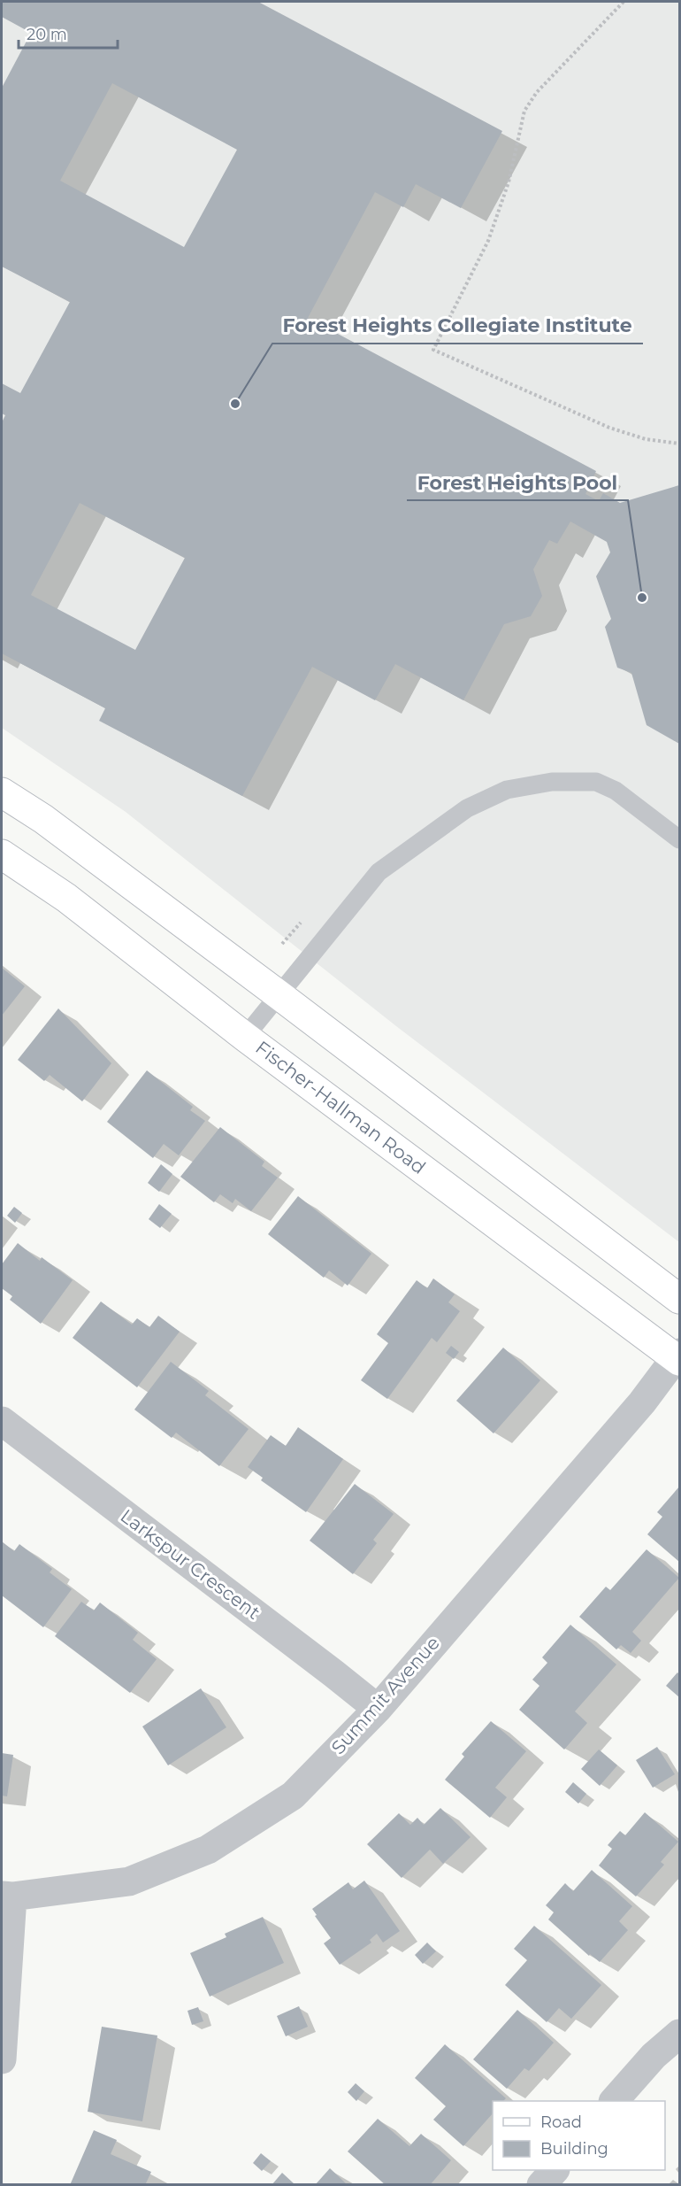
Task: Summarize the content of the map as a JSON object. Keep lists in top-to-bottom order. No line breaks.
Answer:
{"streets":{"main road":["Fischer-Hallman Road"],"street":["Larkspur Crescent","Summit Avenue"]},"crossings":[["Fischer-Hallman Road","Summit Avenue"],["Larkspur Crescent","Summit Avenue"]],"places":["Forest Heights Collegiate Institute","Forest Heights Pool"],"legend":["Road","Building"],"scale_bar":"20 m"}
